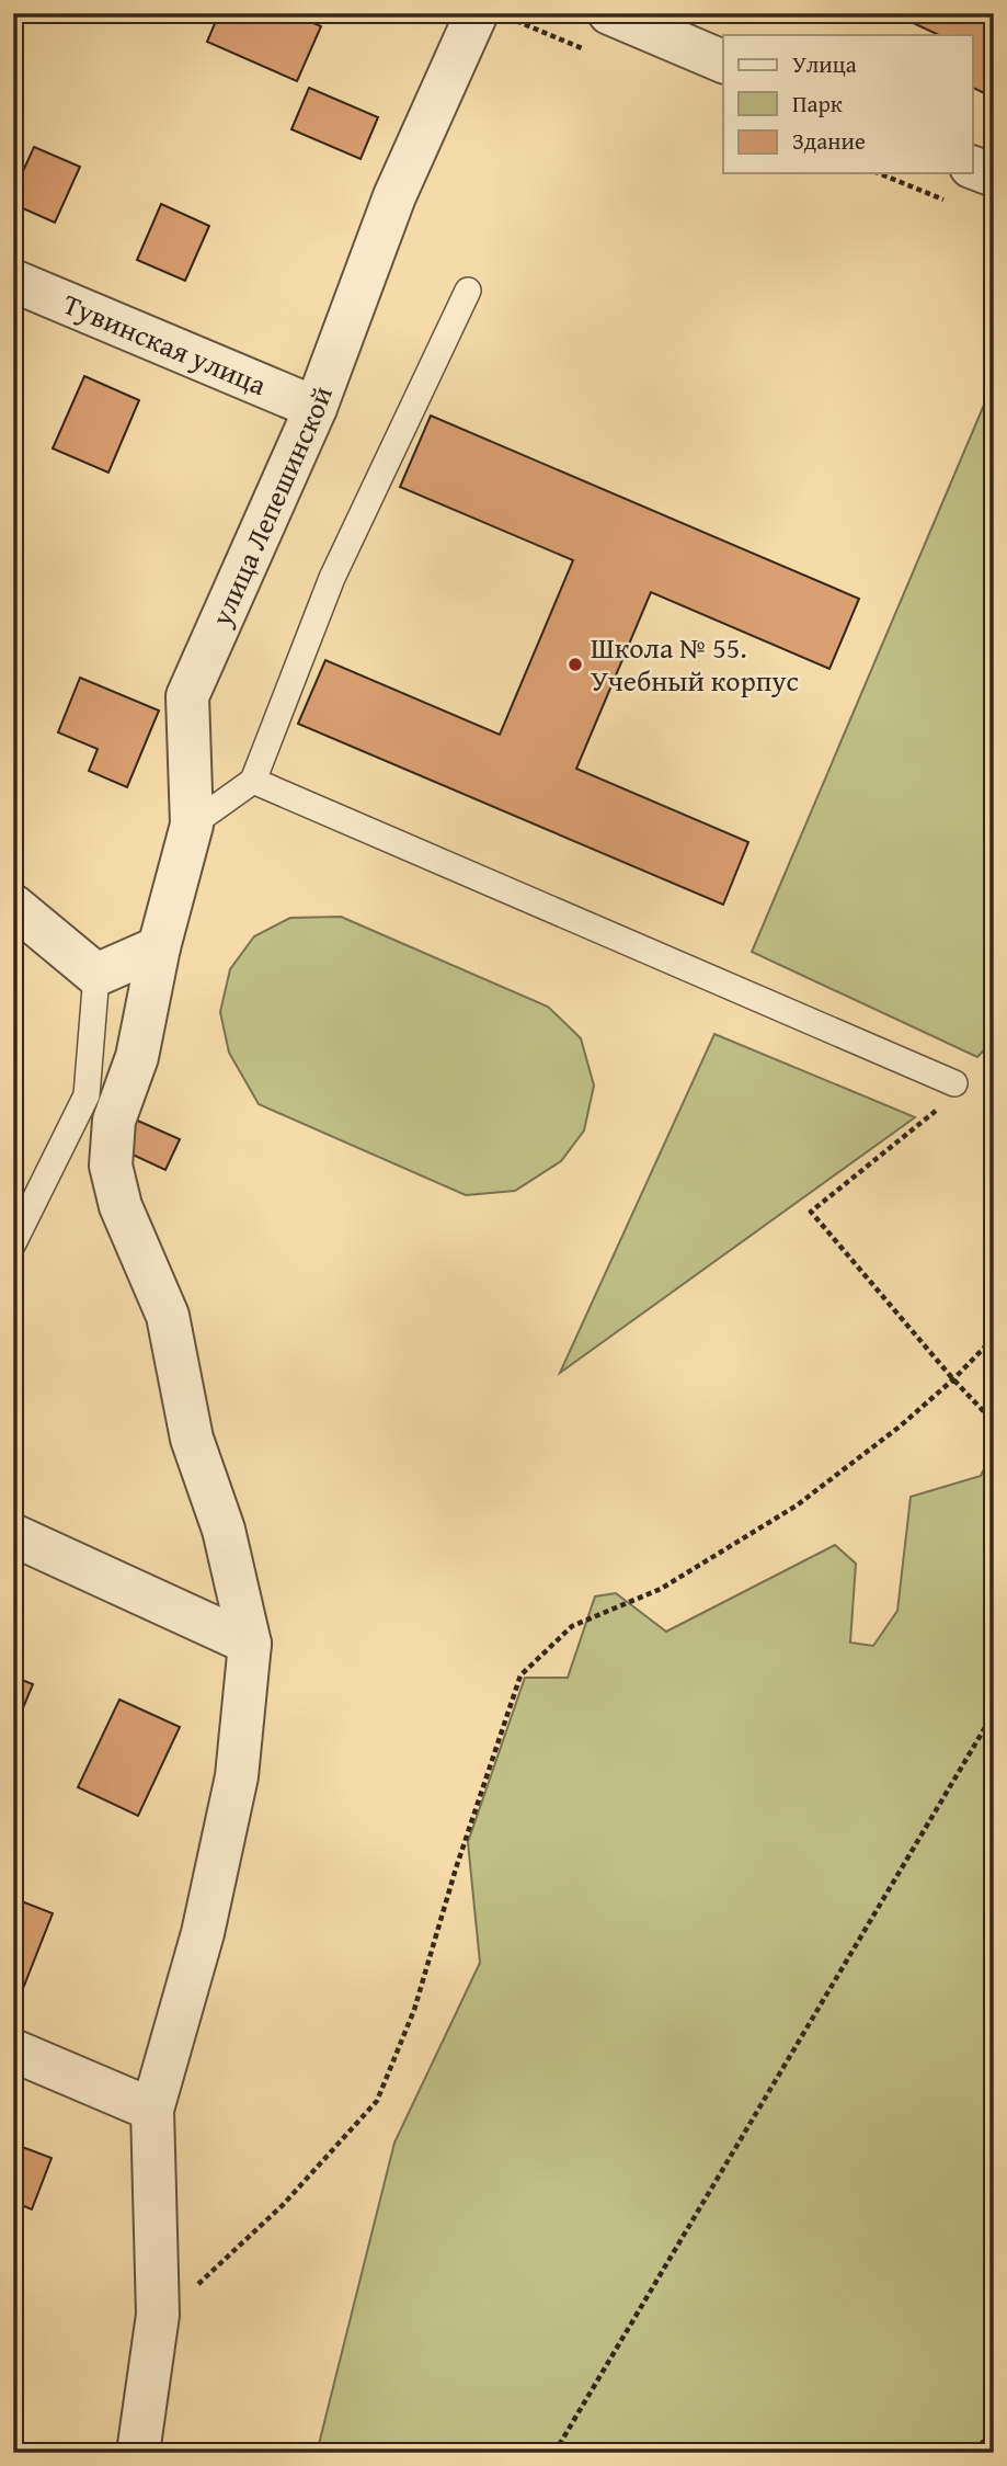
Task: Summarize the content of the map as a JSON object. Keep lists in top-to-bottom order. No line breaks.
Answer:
{"streets":{"street":["Тувинская улица","улица Лепешинской"]},"crossings":[["Тувинская улица","улица Лепешинской"]],"places":["Школа № 55. Учебный корпус"],"legend":["Улица","Парк","Здание"]}
